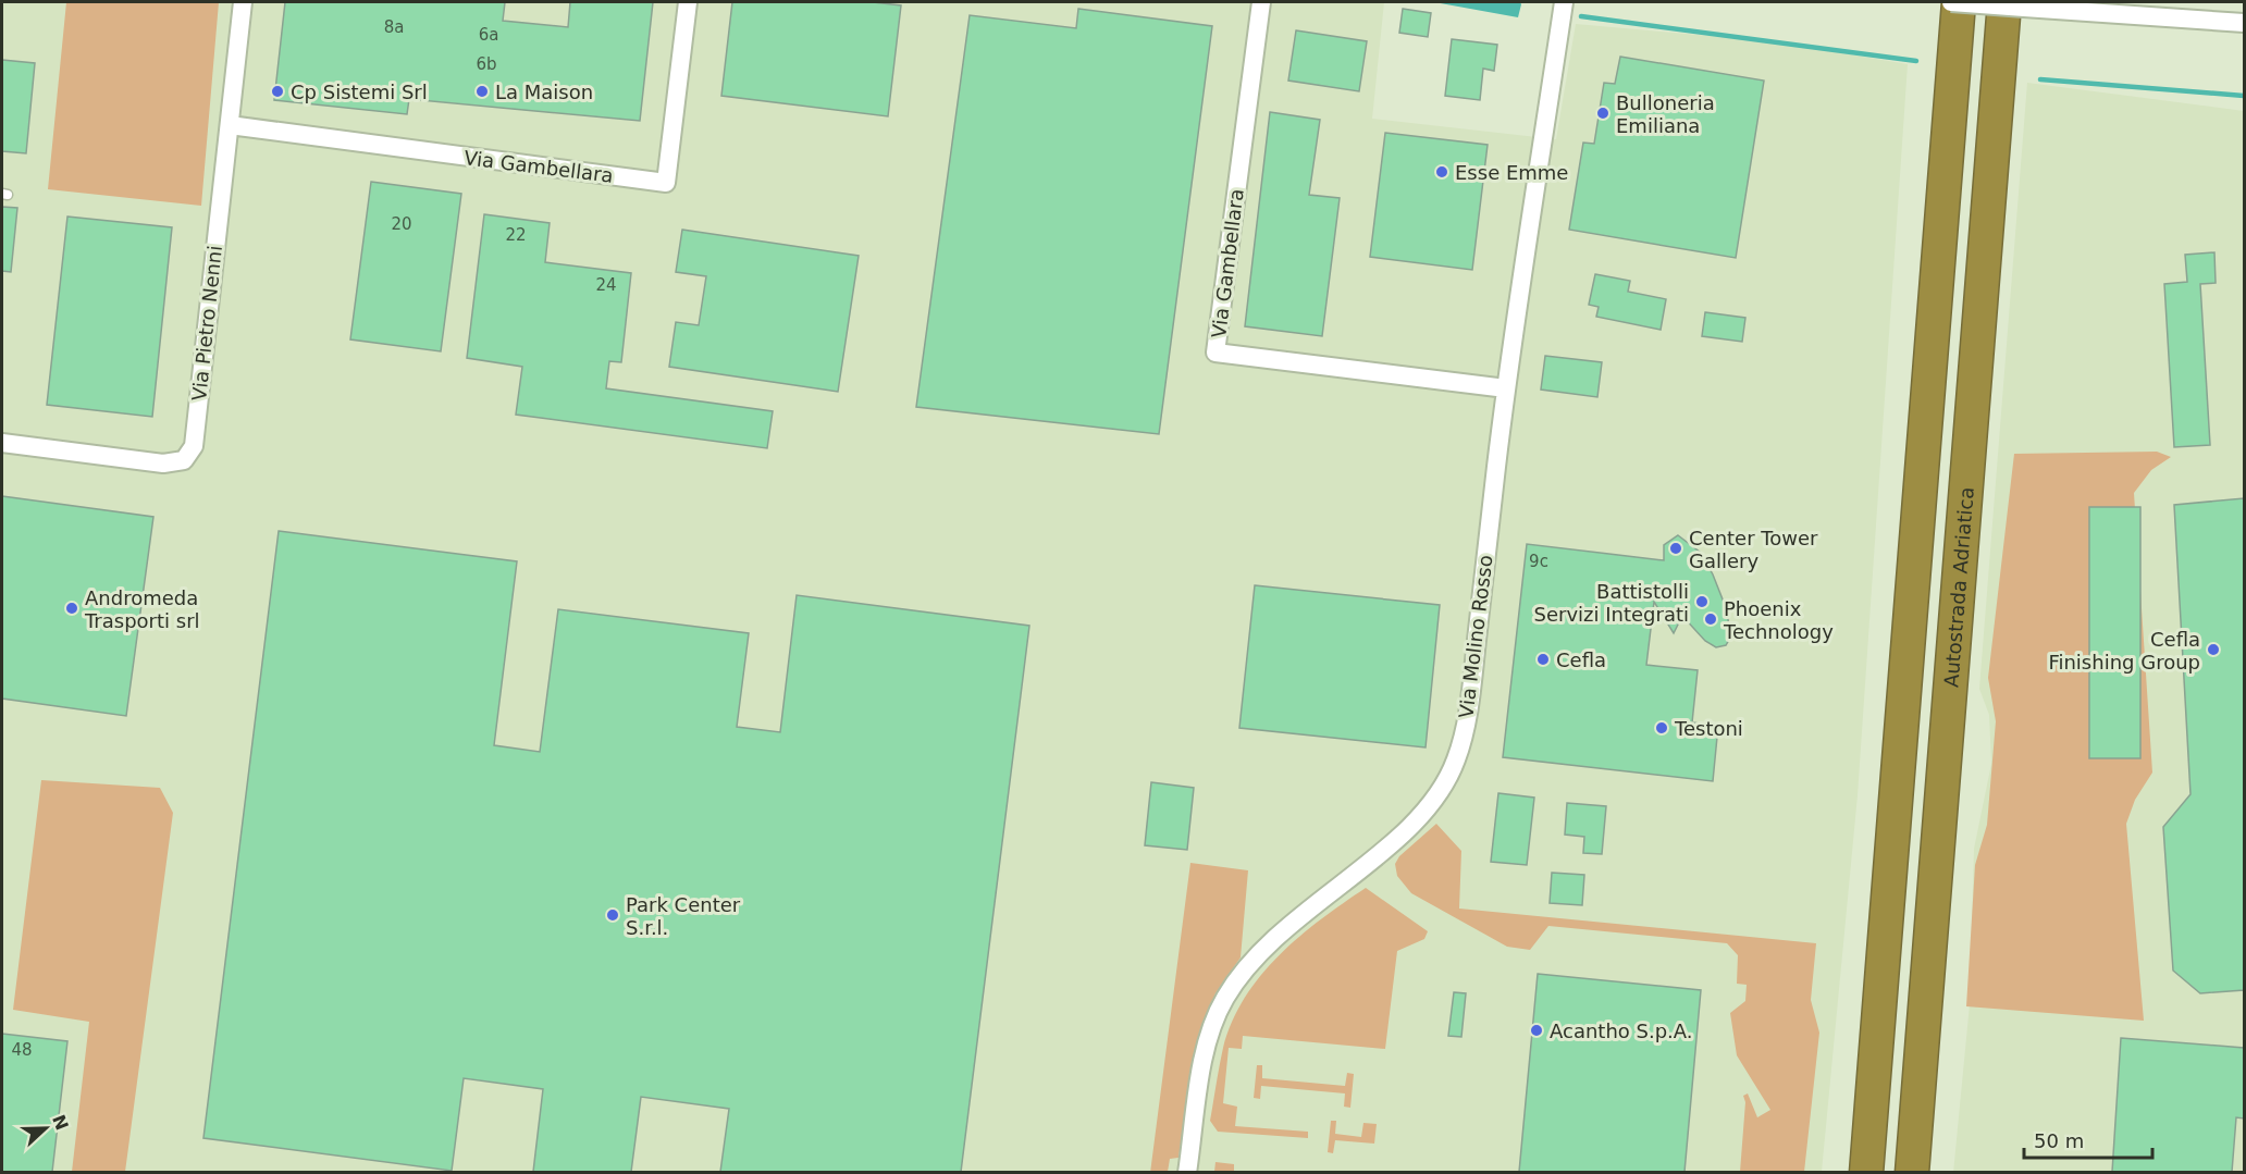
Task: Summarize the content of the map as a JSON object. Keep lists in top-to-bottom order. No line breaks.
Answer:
{"streets":{"highway":["Autostrada Adriatica"],"street":["Via Gambellara","Via Pietro Nenni","Via Molino Rosso"]},"crossings":[["Via Gambellara","Via Pietro Nenni"],["Via Gambellara","Via Molino Rosso"]],"places":["Cp Sistemi Srl","La Maison","Bulloneria Emiliana","Esse Emme","Center Tower Gallery","Battistolli Servizi Integrati","Andromeda Trasporti srl","Phoenix Technology","Cefla Finishing Group","Cefla","Testoni","Park Center S.r.l.","Acantho S.p.A."],"house_numbers":["8a","6a","6b","20","22","24","9c","48"],"scale_bar":"50 m","north":"right"}
